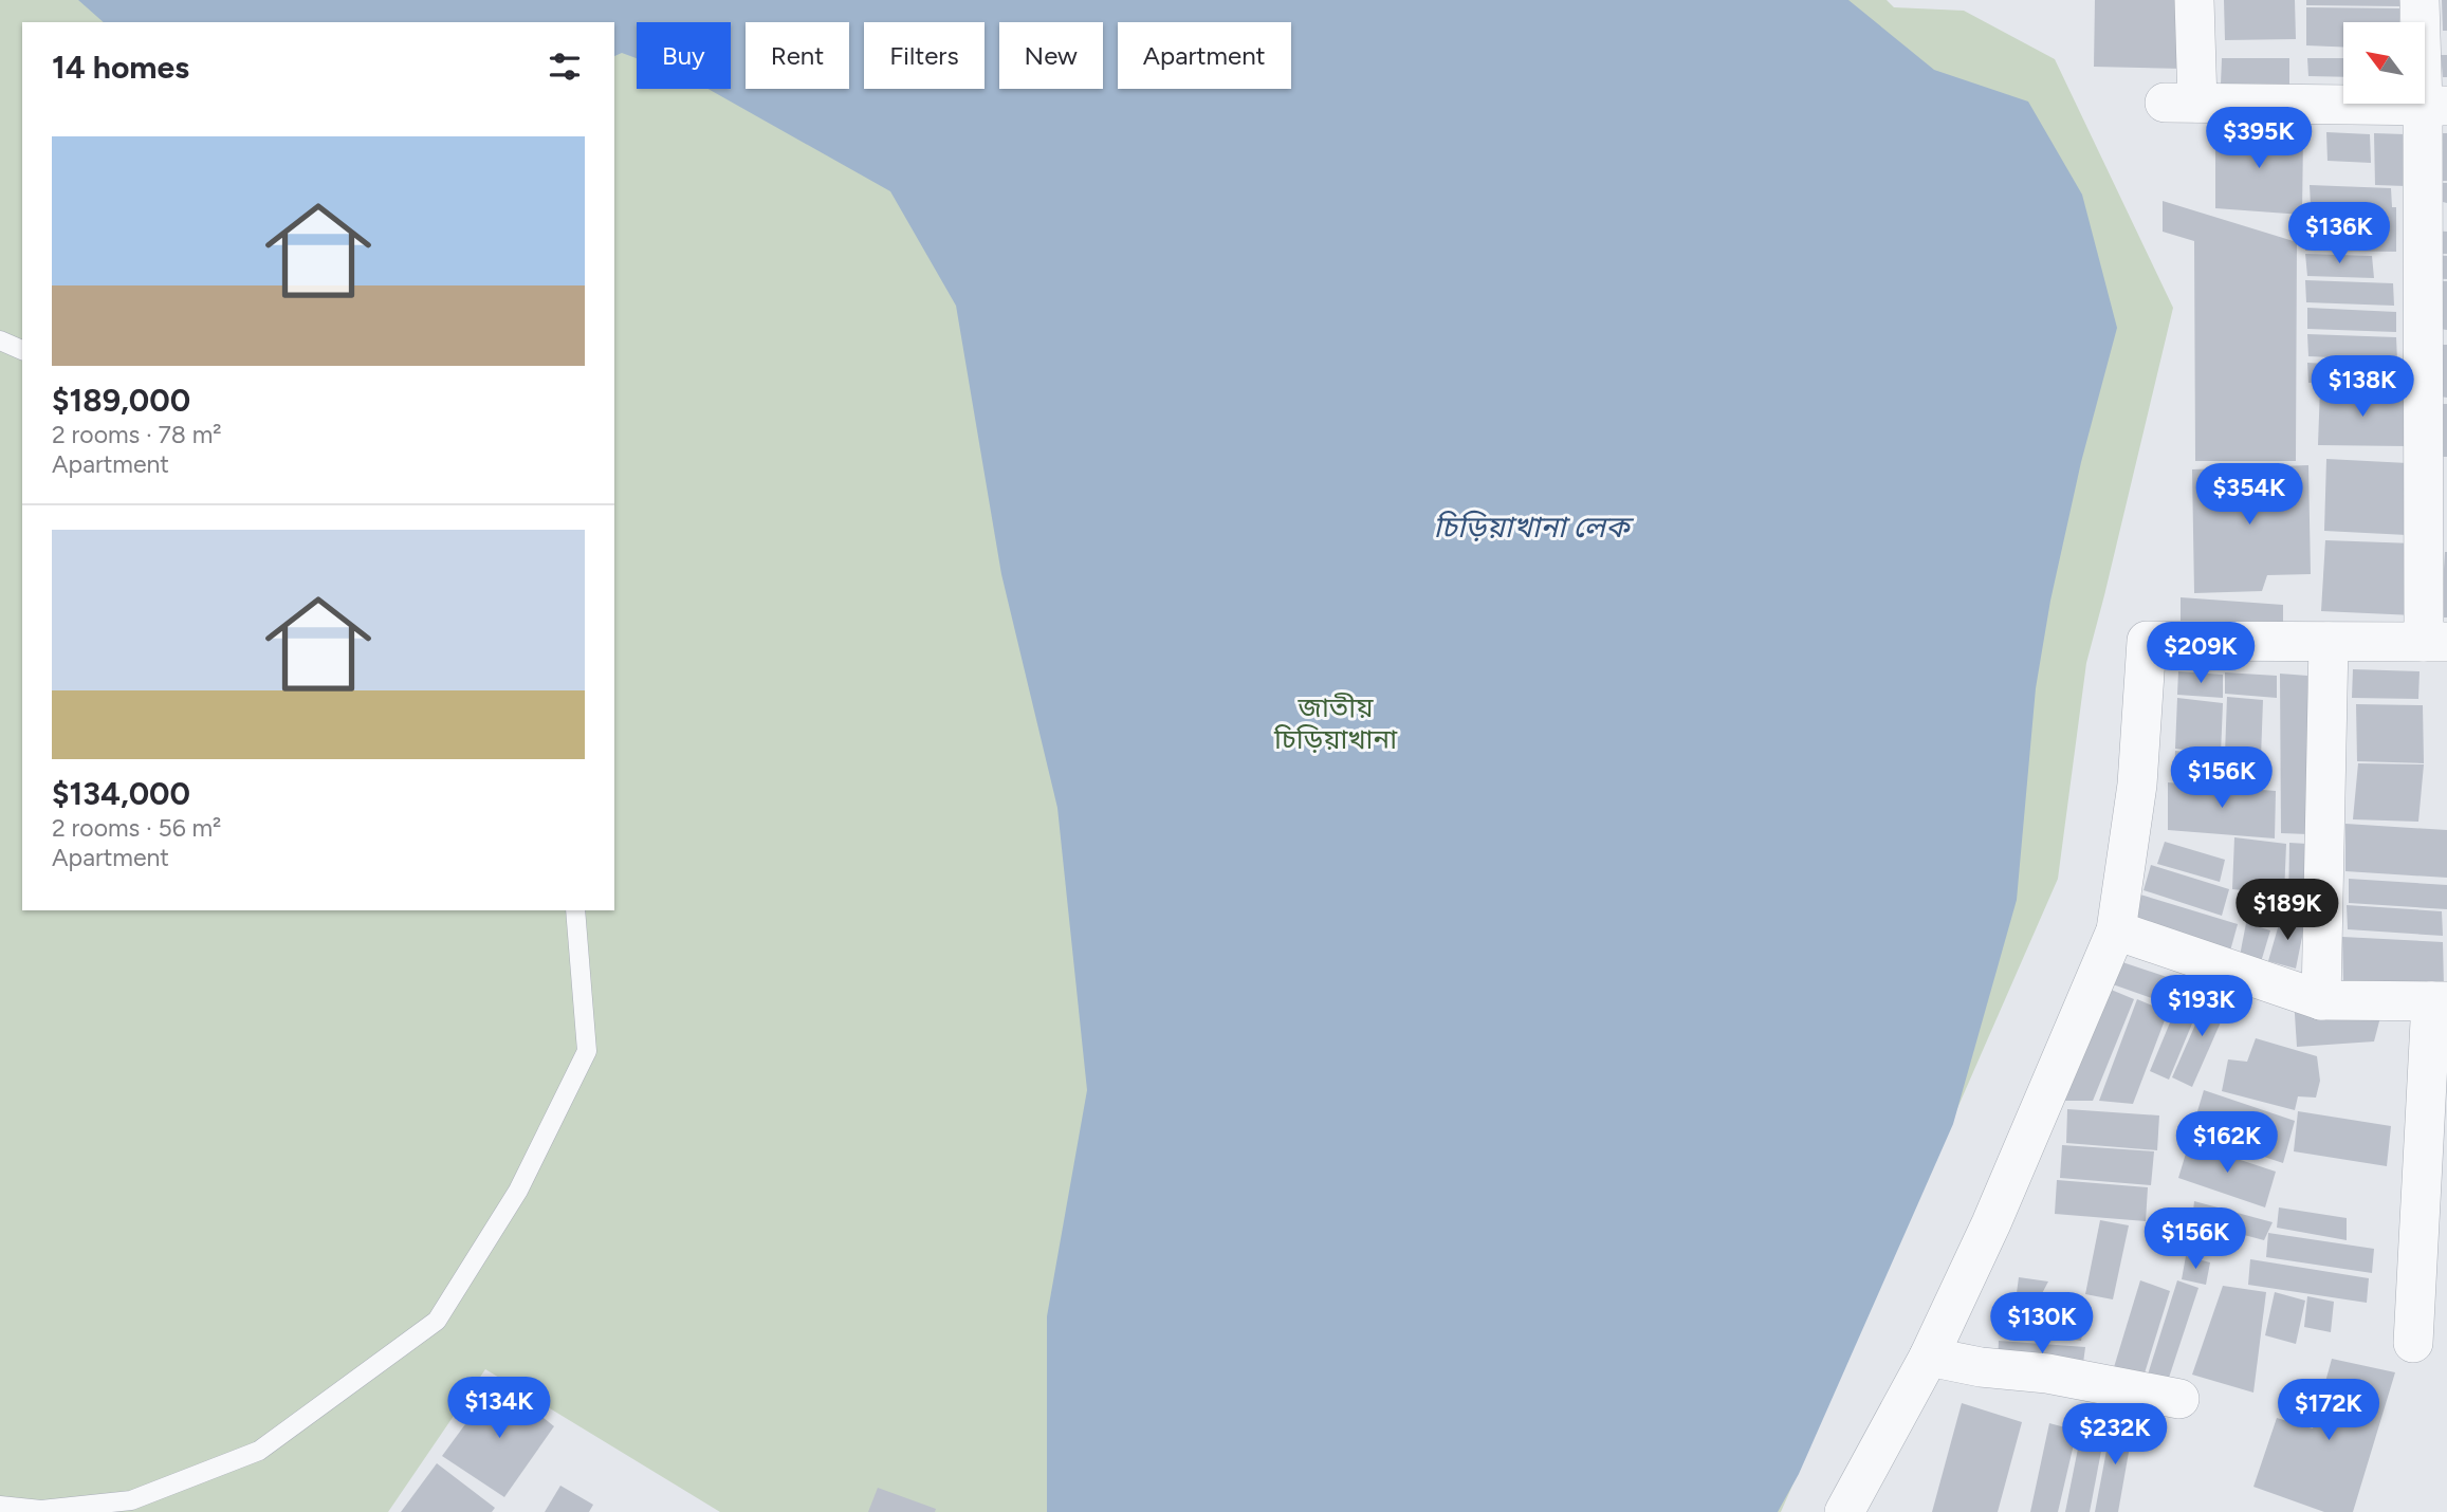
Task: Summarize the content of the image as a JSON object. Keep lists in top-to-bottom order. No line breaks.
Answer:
{"water":["চিড়িয়াখানা লেক"],"parks":["জাতীয় চিড়িয়াখানা"],"north":"top left","page":{"chip":["Buy","Rent","Filters","New","Apartment"],"heading":"14 homes","price":["$395K","$136K","$138K","$354K","$209K","$156K","$189K","$193K","$162K","$156K","$130K","$134K","$172K","$232K"],"list":[{"name":"$189,000","note":"2 rooms · 78 m² · Apartment"},{"name":"$134,000","note":"2 rooms · 56 m² · Apartment"}]}}
